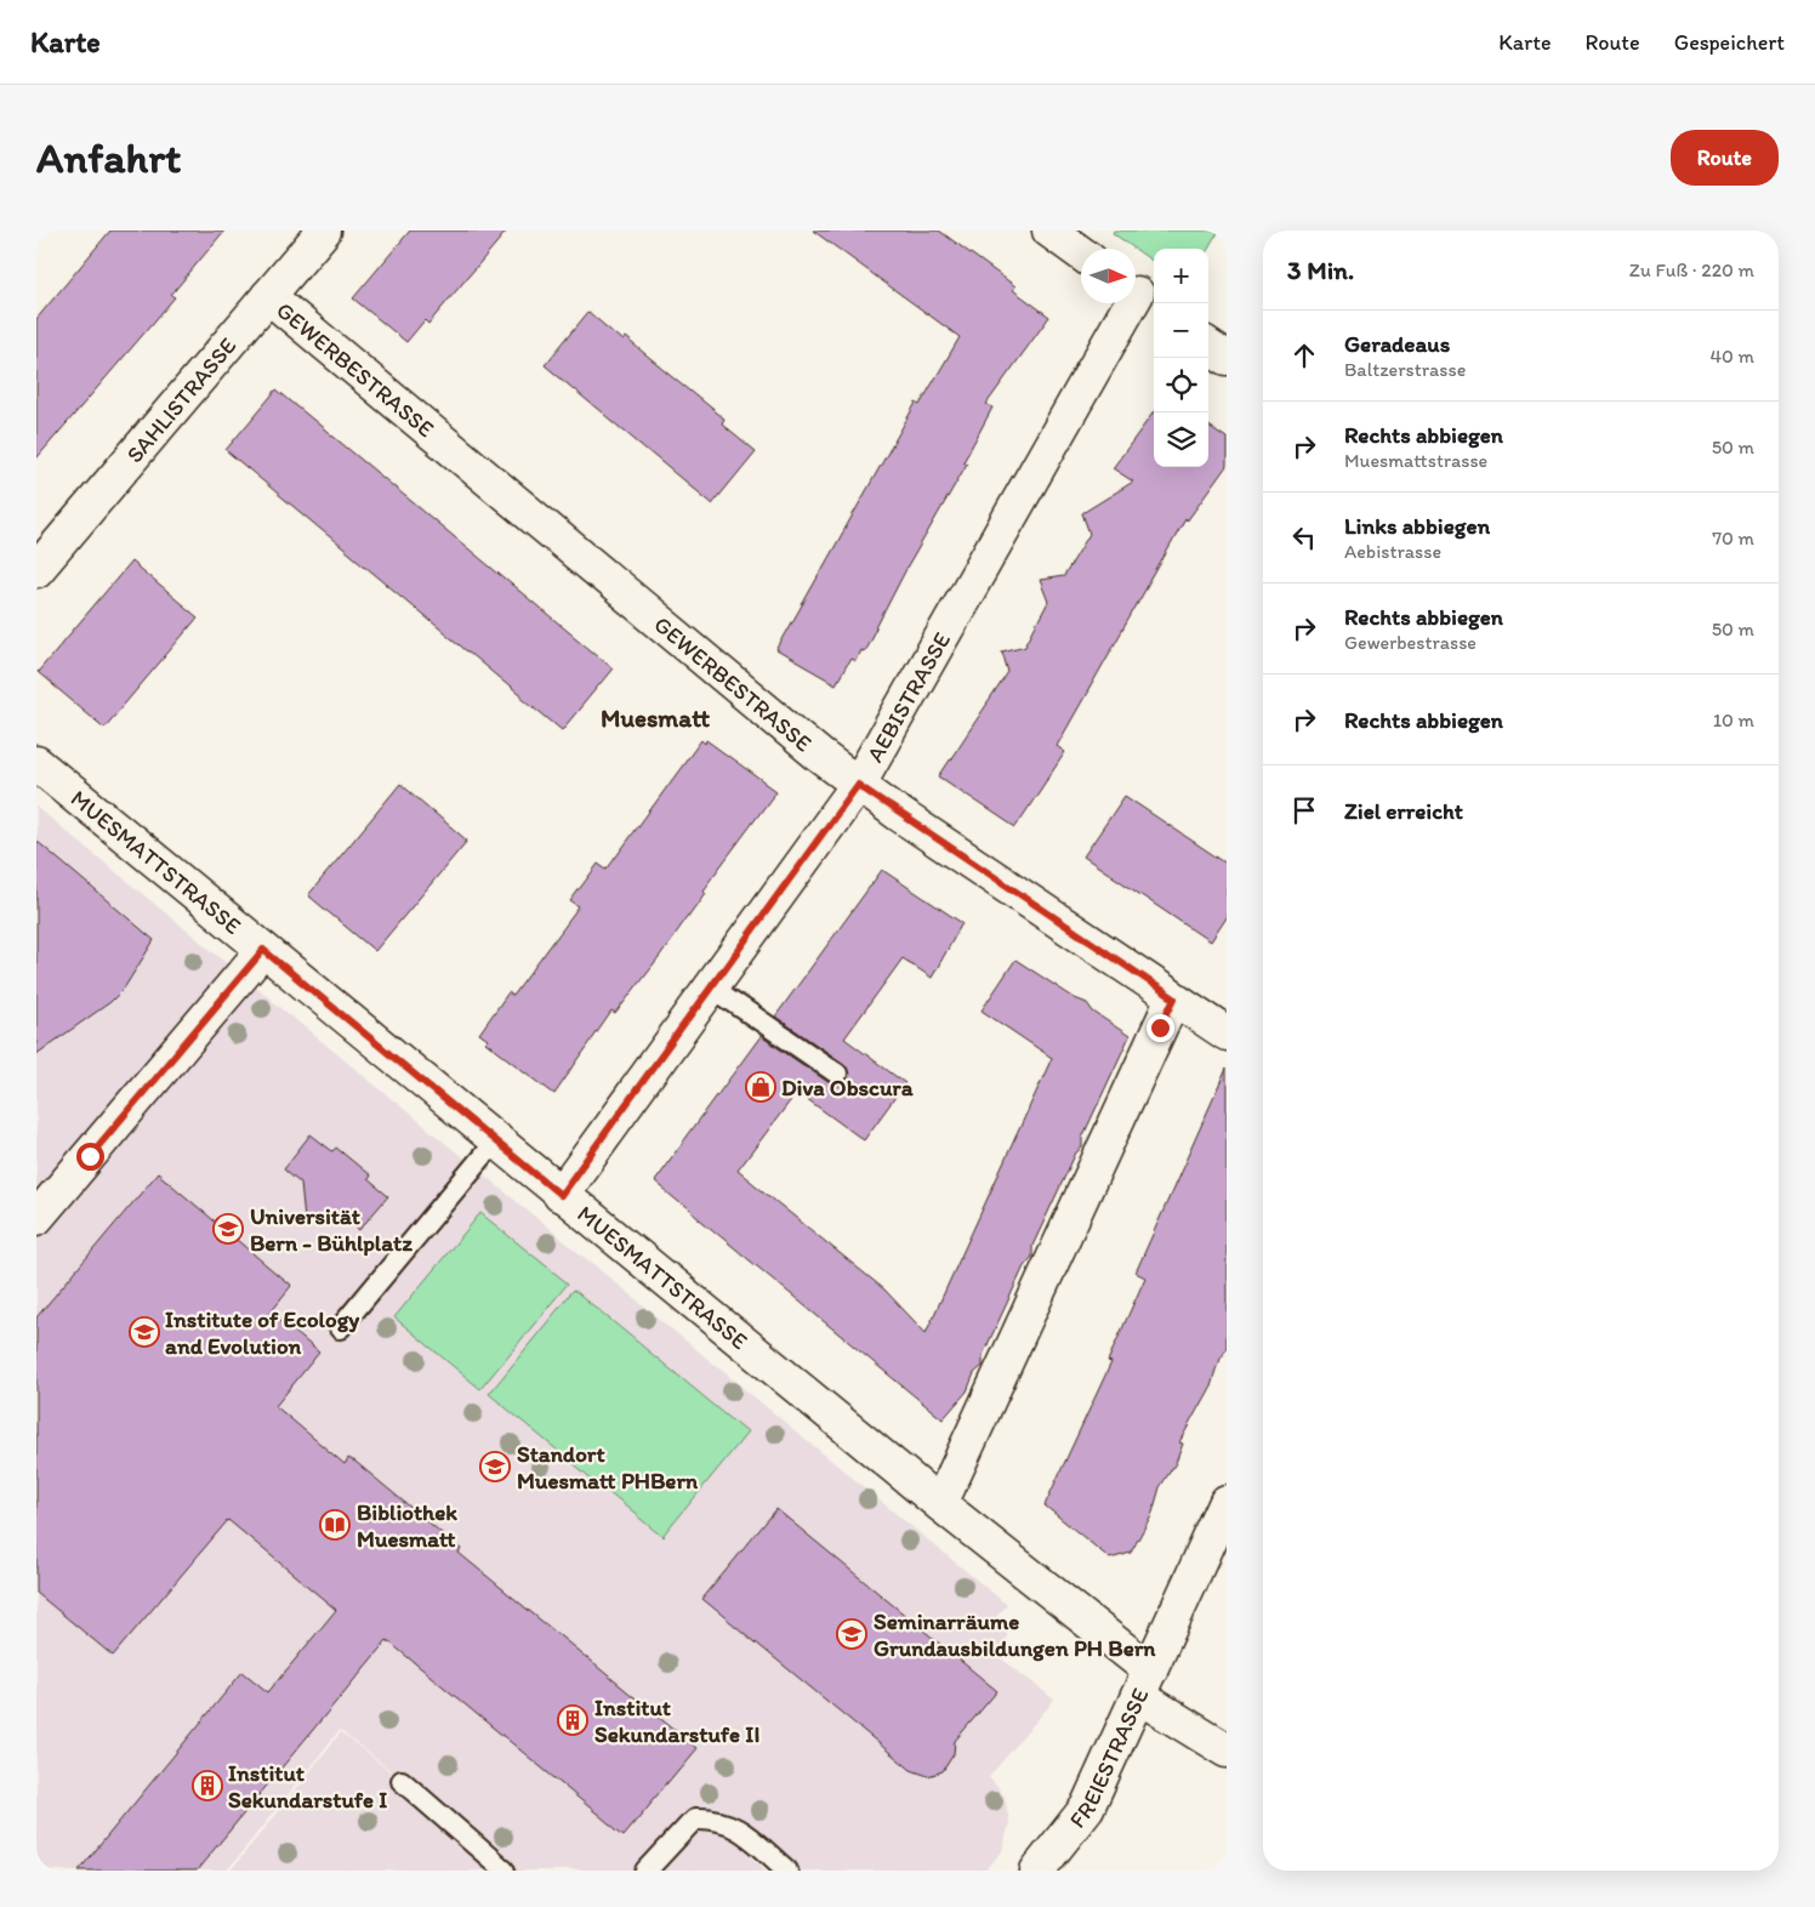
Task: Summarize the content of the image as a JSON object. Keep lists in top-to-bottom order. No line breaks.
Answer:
{"streets":{"street":["GEWERBESTRASSE","SAHLISTRASSE","AEBISTRASSE","MUESMATTSTRASSE","FREIESTRASSE"]},"crossings":[["GEWERBESTRASSE","SAHLISTRASSE"],["GEWERBESTRASSE","AEBISTRASSE"],["AEBISTRASSE","MUESMATTSTRASSE"],["MUESMATTSTRASSE","FREIESTRASSE"]],"districts":["Muesmatt"],"places":{"shop":["Diva Obscura"],"school or university":["Universität Bern - Bühlplatz","Institute of Ecology and Evolution","Standort Muesmatt PHBern","Seminarräume Grundausbildungen PH Bern"],"library":["Bibliothek Muesmatt"],"building":["Institut Sekundarstufe II","Institut Sekundarstufe I"]},"north":"right","page":{"header":"Karte","nav":["Karte","Route","Gespeichert"],"buttons":"Route","title":"Anfahrt","heading":["3 Min.","Zu Fuß · 220 m"],"map_buttons":["+","−"],"list":[["Geradeaus","Baltzerstrasse","40 m"],["Rechts abbiegen","Muesmattstrasse","50 m"],["Links abbiegen","Aebistrasse","70 m"],["Rechts abbiegen","Gewerbestrasse","50 m"],["Rechts abbiegen","10 m"],"Ziel erreicht"]}}
